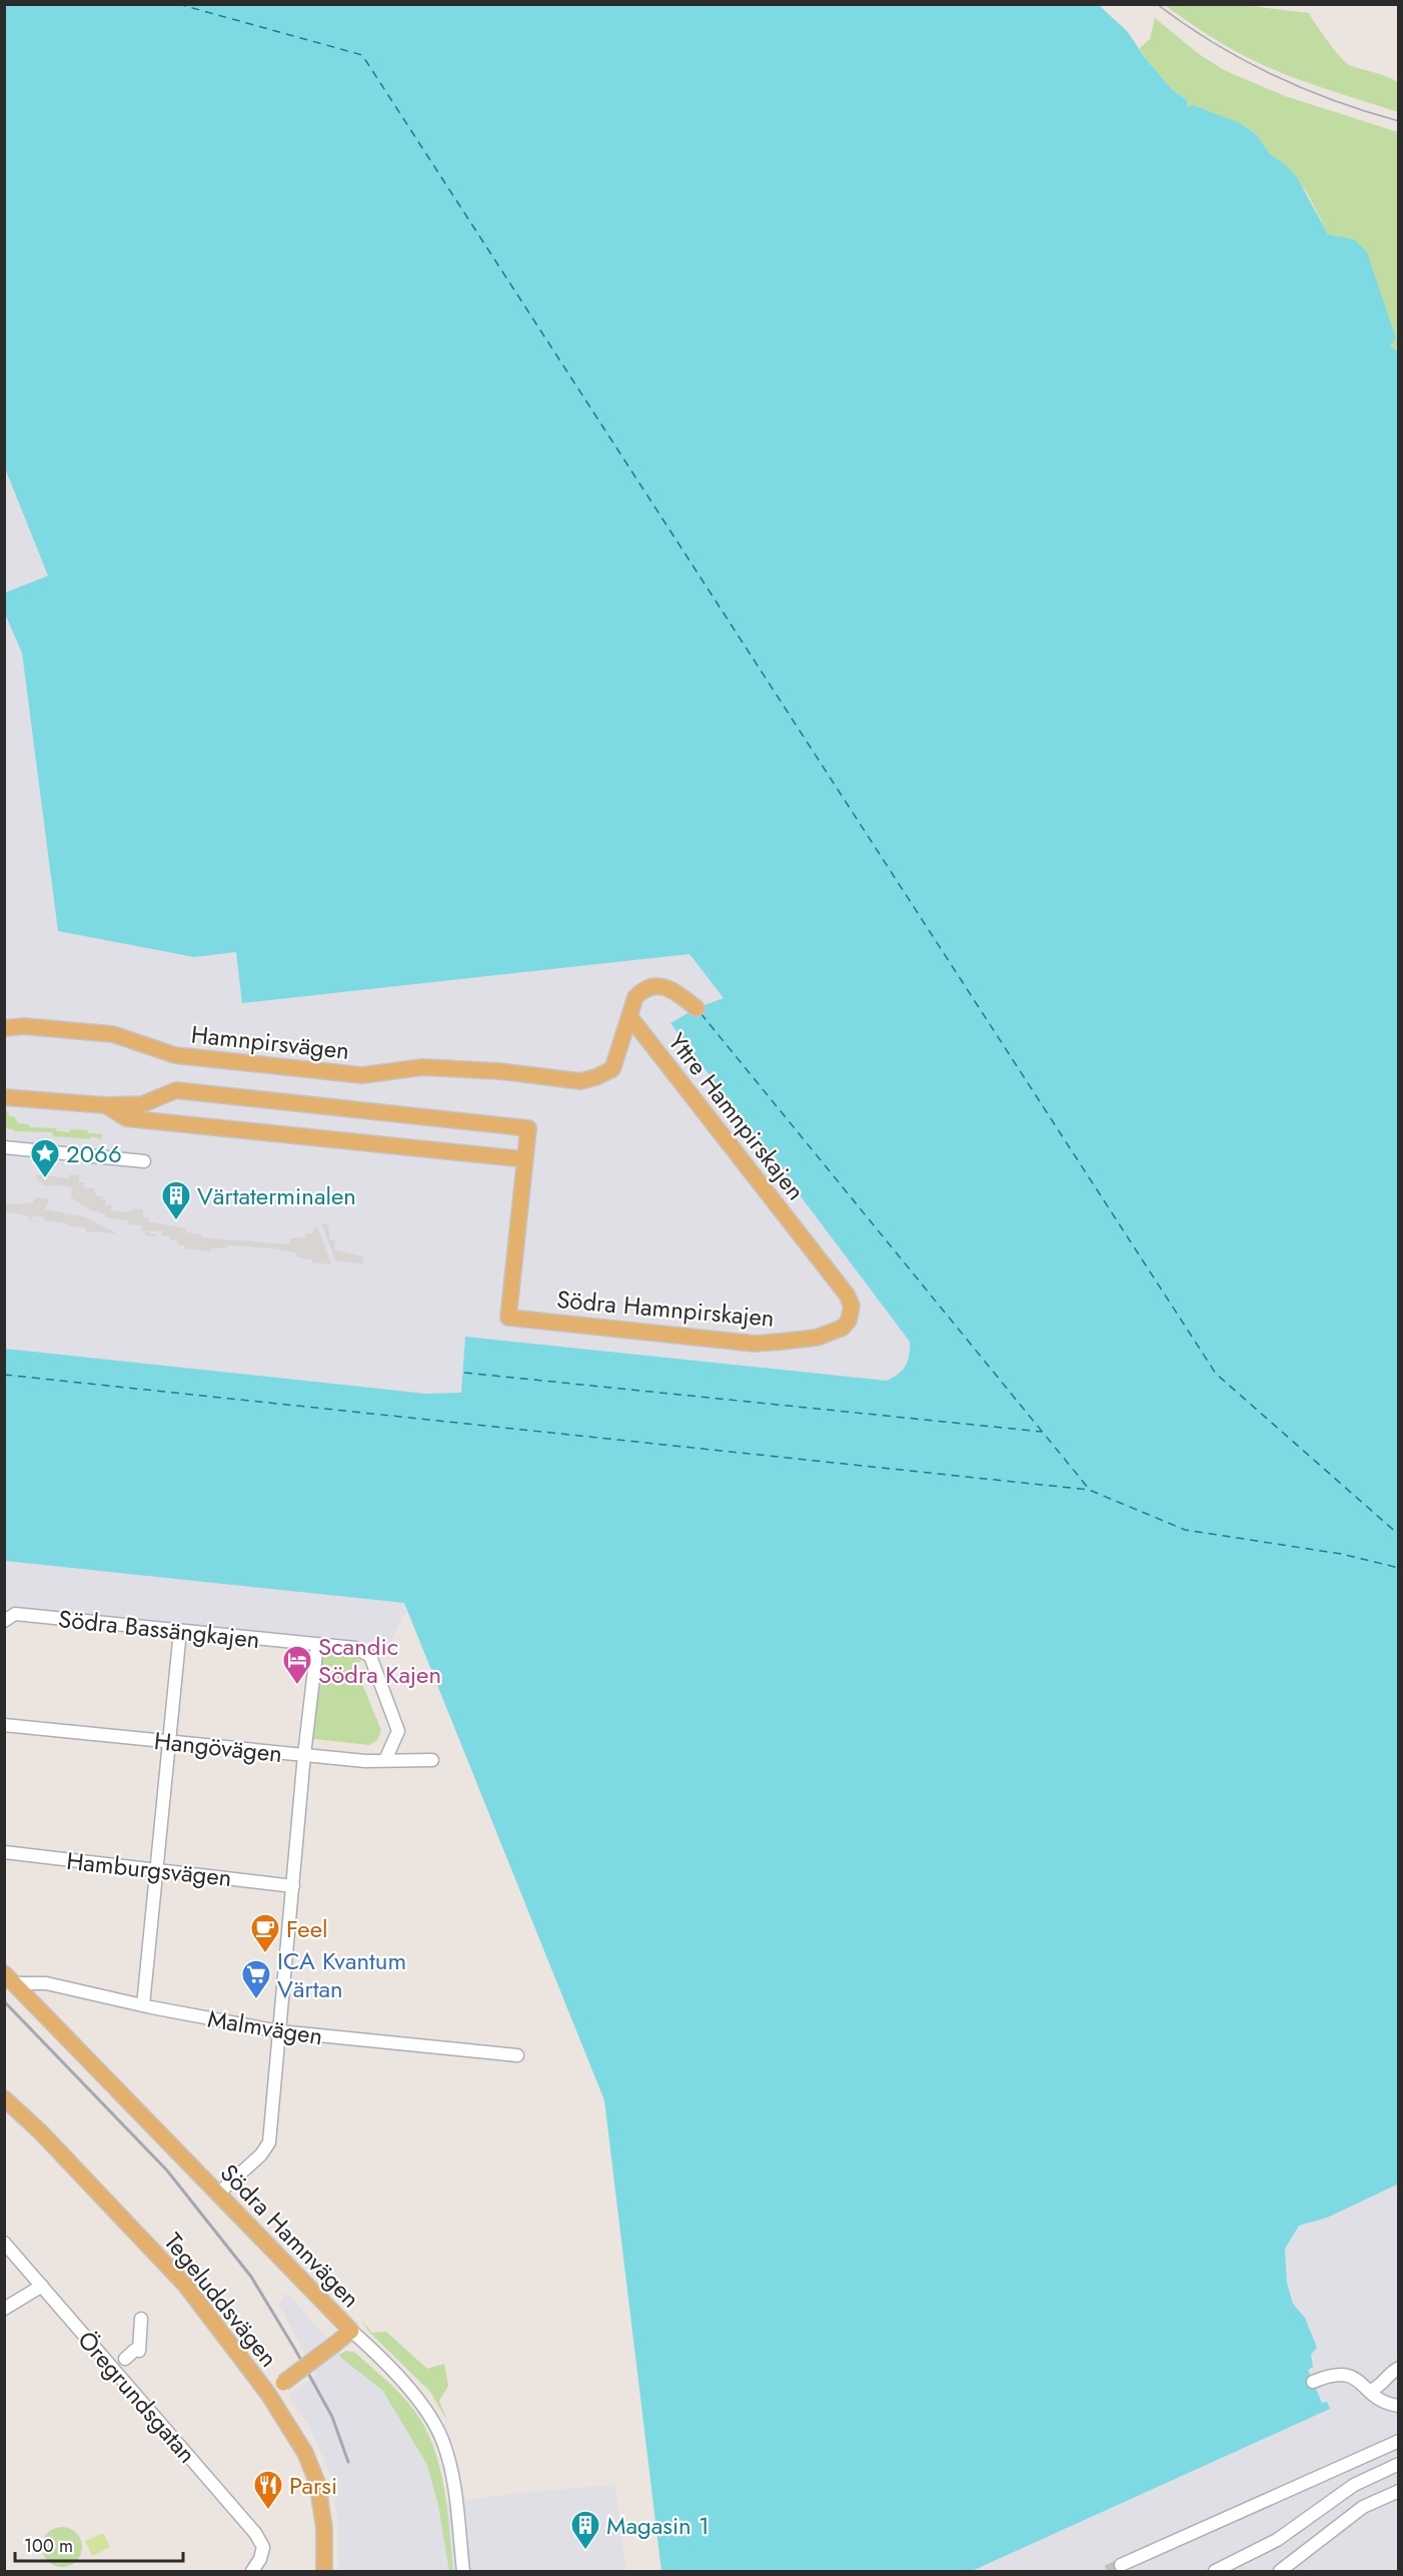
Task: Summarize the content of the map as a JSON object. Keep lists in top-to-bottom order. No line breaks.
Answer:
{"streets":{"main road":["Hamnpirsvägen","Yttre Hamnpirskajen","Södra Hamnpirskajen","Södra Hamnvägen","Tegeluddsvägen"],"street":["Södra Bassängkajen","Hangövägen","Hamburgsvägen","Malmvägen","Öregrundsgatan"]},"crossings":[["Hamnpirsvägen","Yttre Hamnpirskajen"],["Yttre Hamnpirskajen","Södra Hamnpirskajen"],["Södra Bassängkajen","Hangövägen"],["Malmvägen","Södra Hamnvägen"]],"places":{"place":["2066"],"building":["Värtaterminalen","Magasin 1"],"hotel":["Scandic Södra Kajen"],"cafe":["Feel"],"supermarket":["ICA Kvantum Värtan"],"restaurant":["Parsi"]},"scale_bar":"100 m"}
